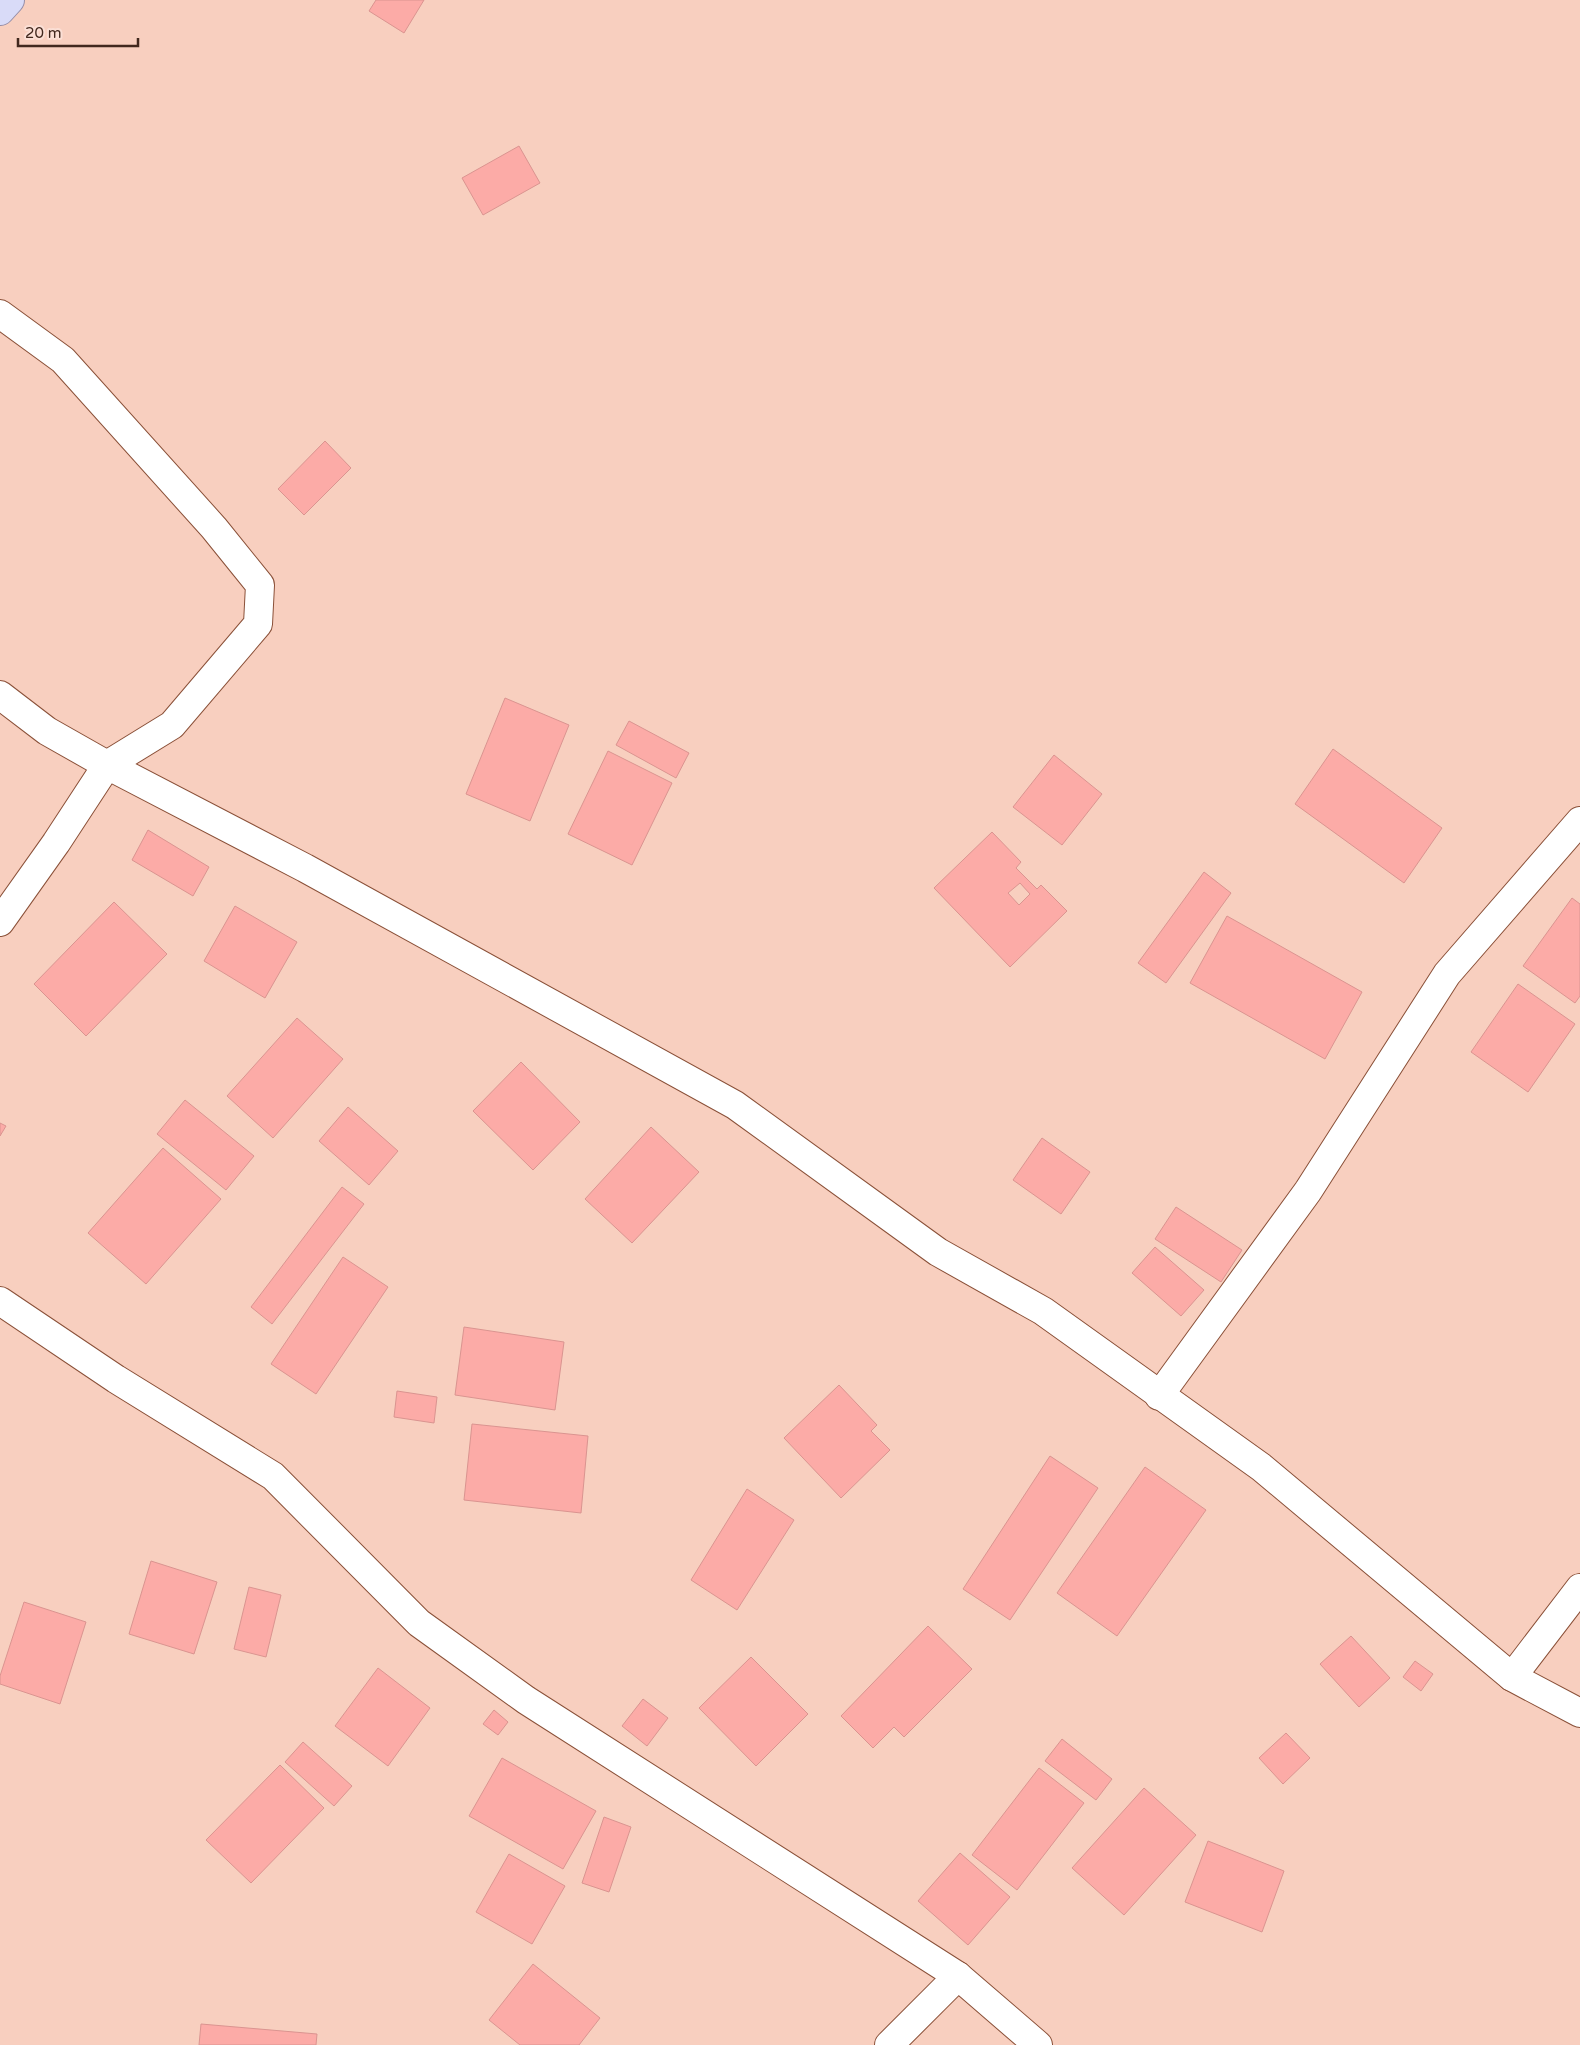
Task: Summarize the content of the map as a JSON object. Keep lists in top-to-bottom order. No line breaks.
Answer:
{"scale_bar":"20 m"}
